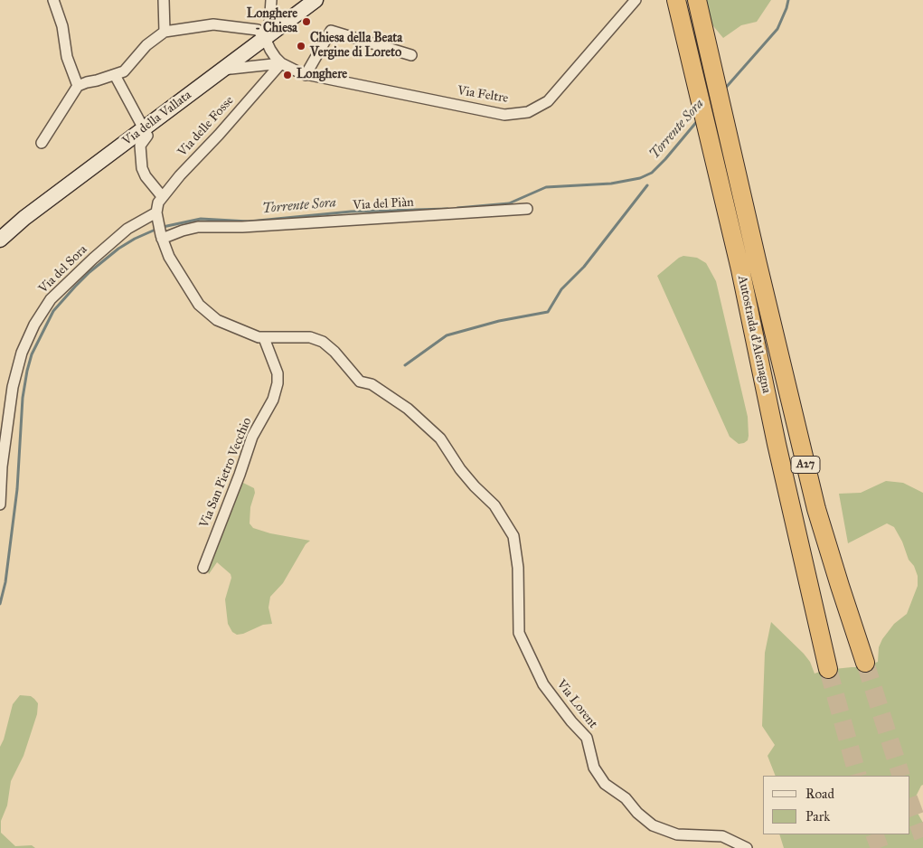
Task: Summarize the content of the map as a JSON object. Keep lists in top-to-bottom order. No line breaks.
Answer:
{"streets":{"highway":["Autostrada d'Alemagna","A27"],"main road":["Via della Vallata"],"street":["Via Feltre","Via delle Fosse","Via del Piàn","Via del Sora","Via San Pietro Vecchio","Via Lorent"]},"crossings":[["Via Feltre","Via della Vallata"],["Via Feltre","Via delle Fosse"],["Via delle Fosse","Via del Sora"],["Via San Pietro Vecchio","Via Lorent"]],"water":["Torrente Sora"],"places":["Longhere - Chiesa","Chiesa della Beata Vergine di Loreto","Longhere"],"legend":["Road","Park"]}
